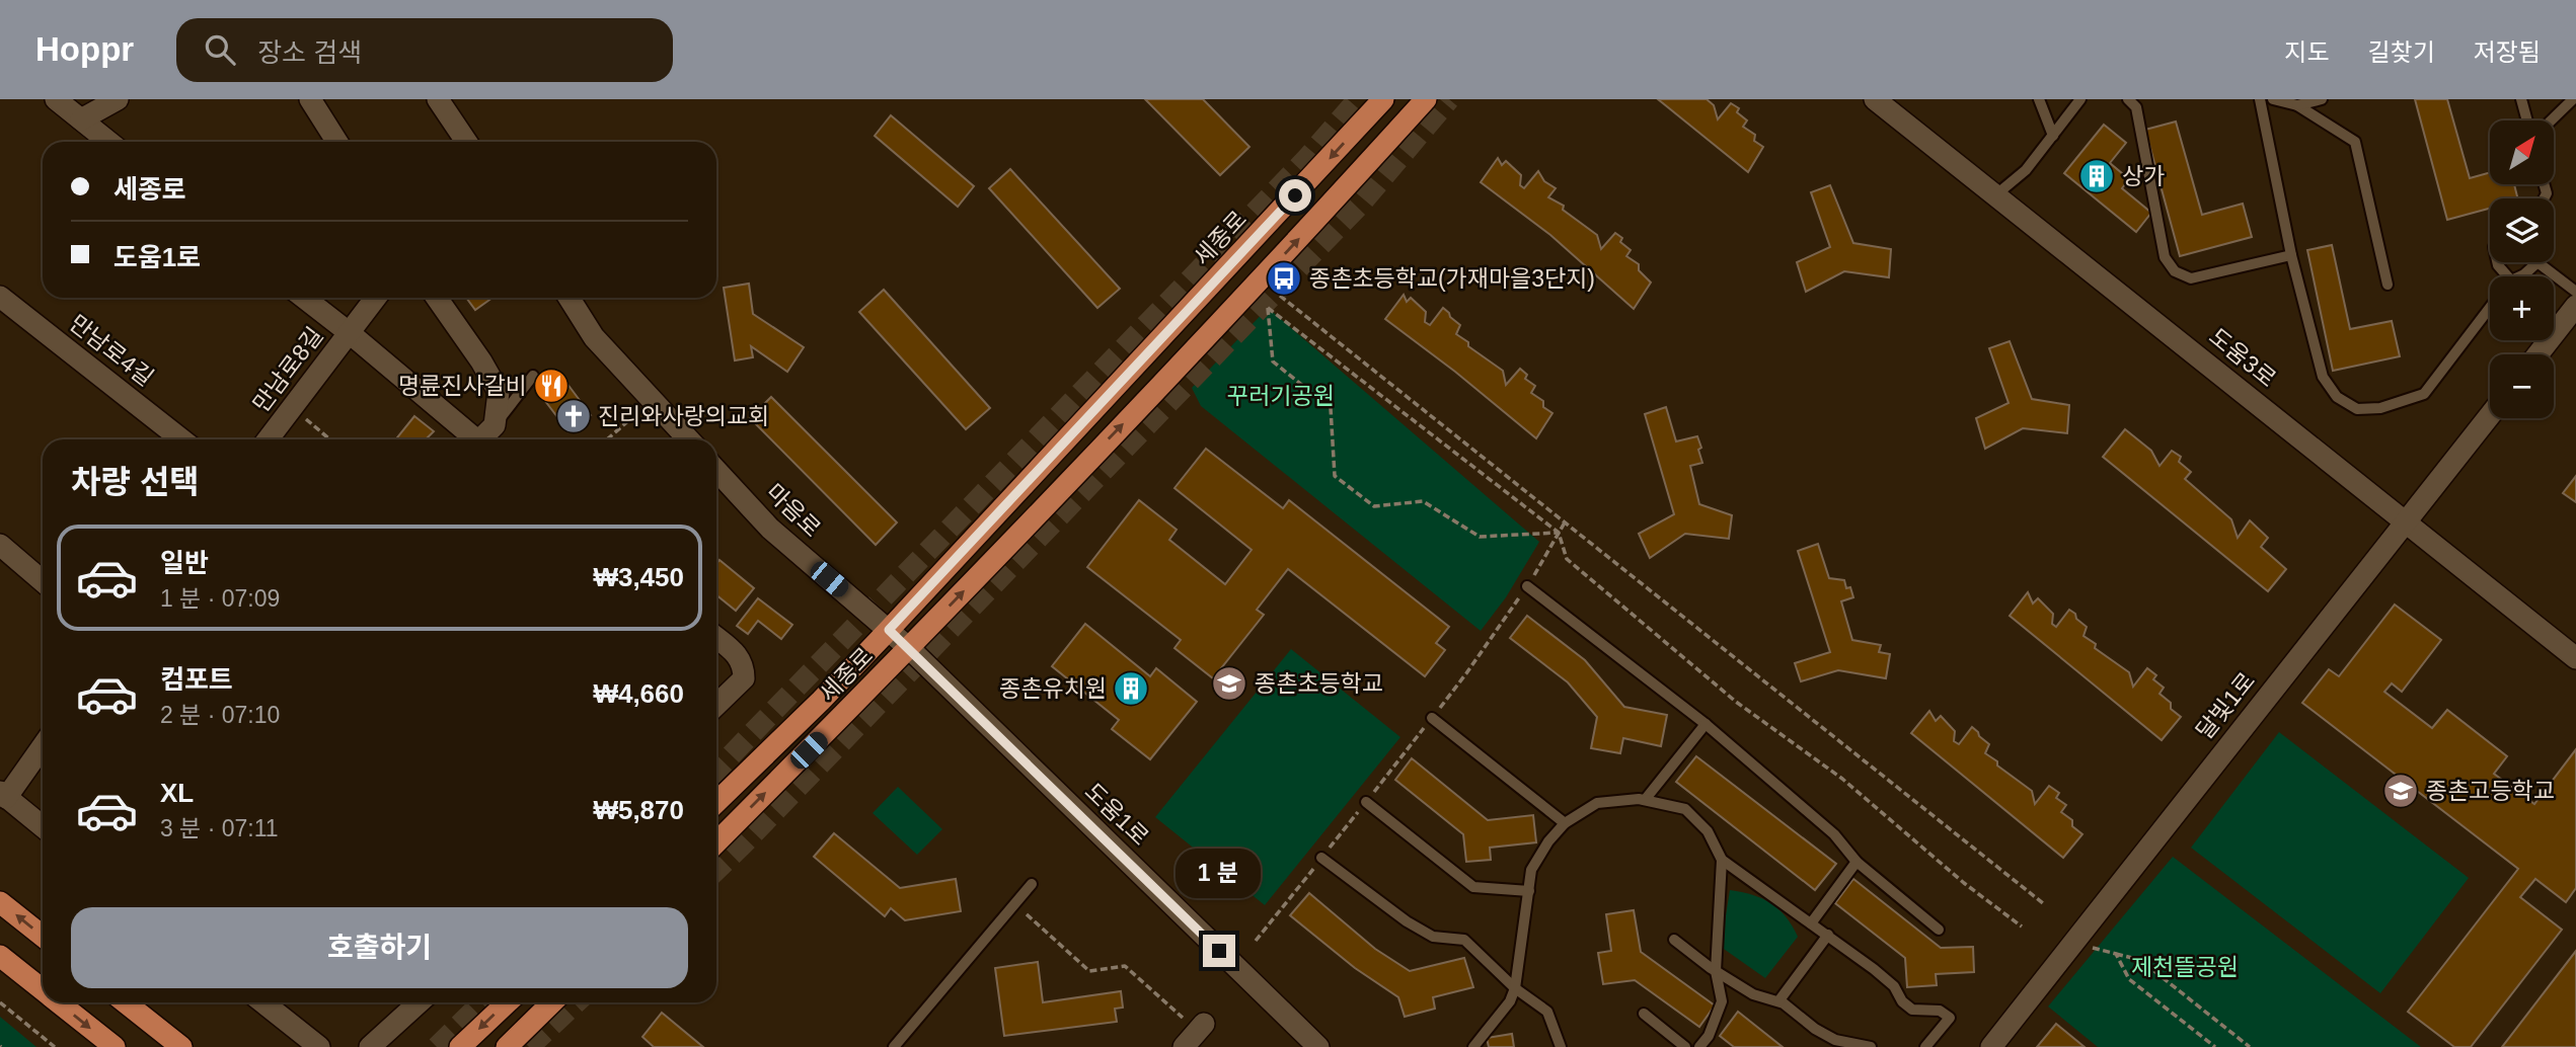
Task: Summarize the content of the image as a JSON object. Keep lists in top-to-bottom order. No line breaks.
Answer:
{"streets":{"main road":["세종로"],"street":["만남로4길","도움3로","만남로8길","마음로","달빛1로","도움1로"]},"crossings":[["세종로","마음로"],["세종로","도움1로"],["도움3로","달빛1로"],["마음로","도움1로"]],"parks":["꾸러기공원","제천뜰공원"],"places":{"building":["상가","종촌유치원"],"bus stop":["종촌초등학교(가재마을3단지)"],"restaurant":["명륜진사갈비"],"church":["진리와사랑의교회"],"school or university":["종촌초등학교","종촌고등학교"]},"north":"top right","page":{"header":"Hoppr","search":"장소 검색","nav":["지도","길찾기","저장됨"],"map_buttons":["+","−"],"banner":["세종로","도움1로"],"heading":"차량 선택","list":[{"name":"일반","note":"1 분 · 07:09","value":"₩3,450"},{"name":"컴포트","note":"2 분 · 07:10","value":"₩4,660"},{"name":"XL","note":"3 분 · 07:11","value":"₩5,870"}],"bubble":"1 분","buttons":"호출하기"}}
